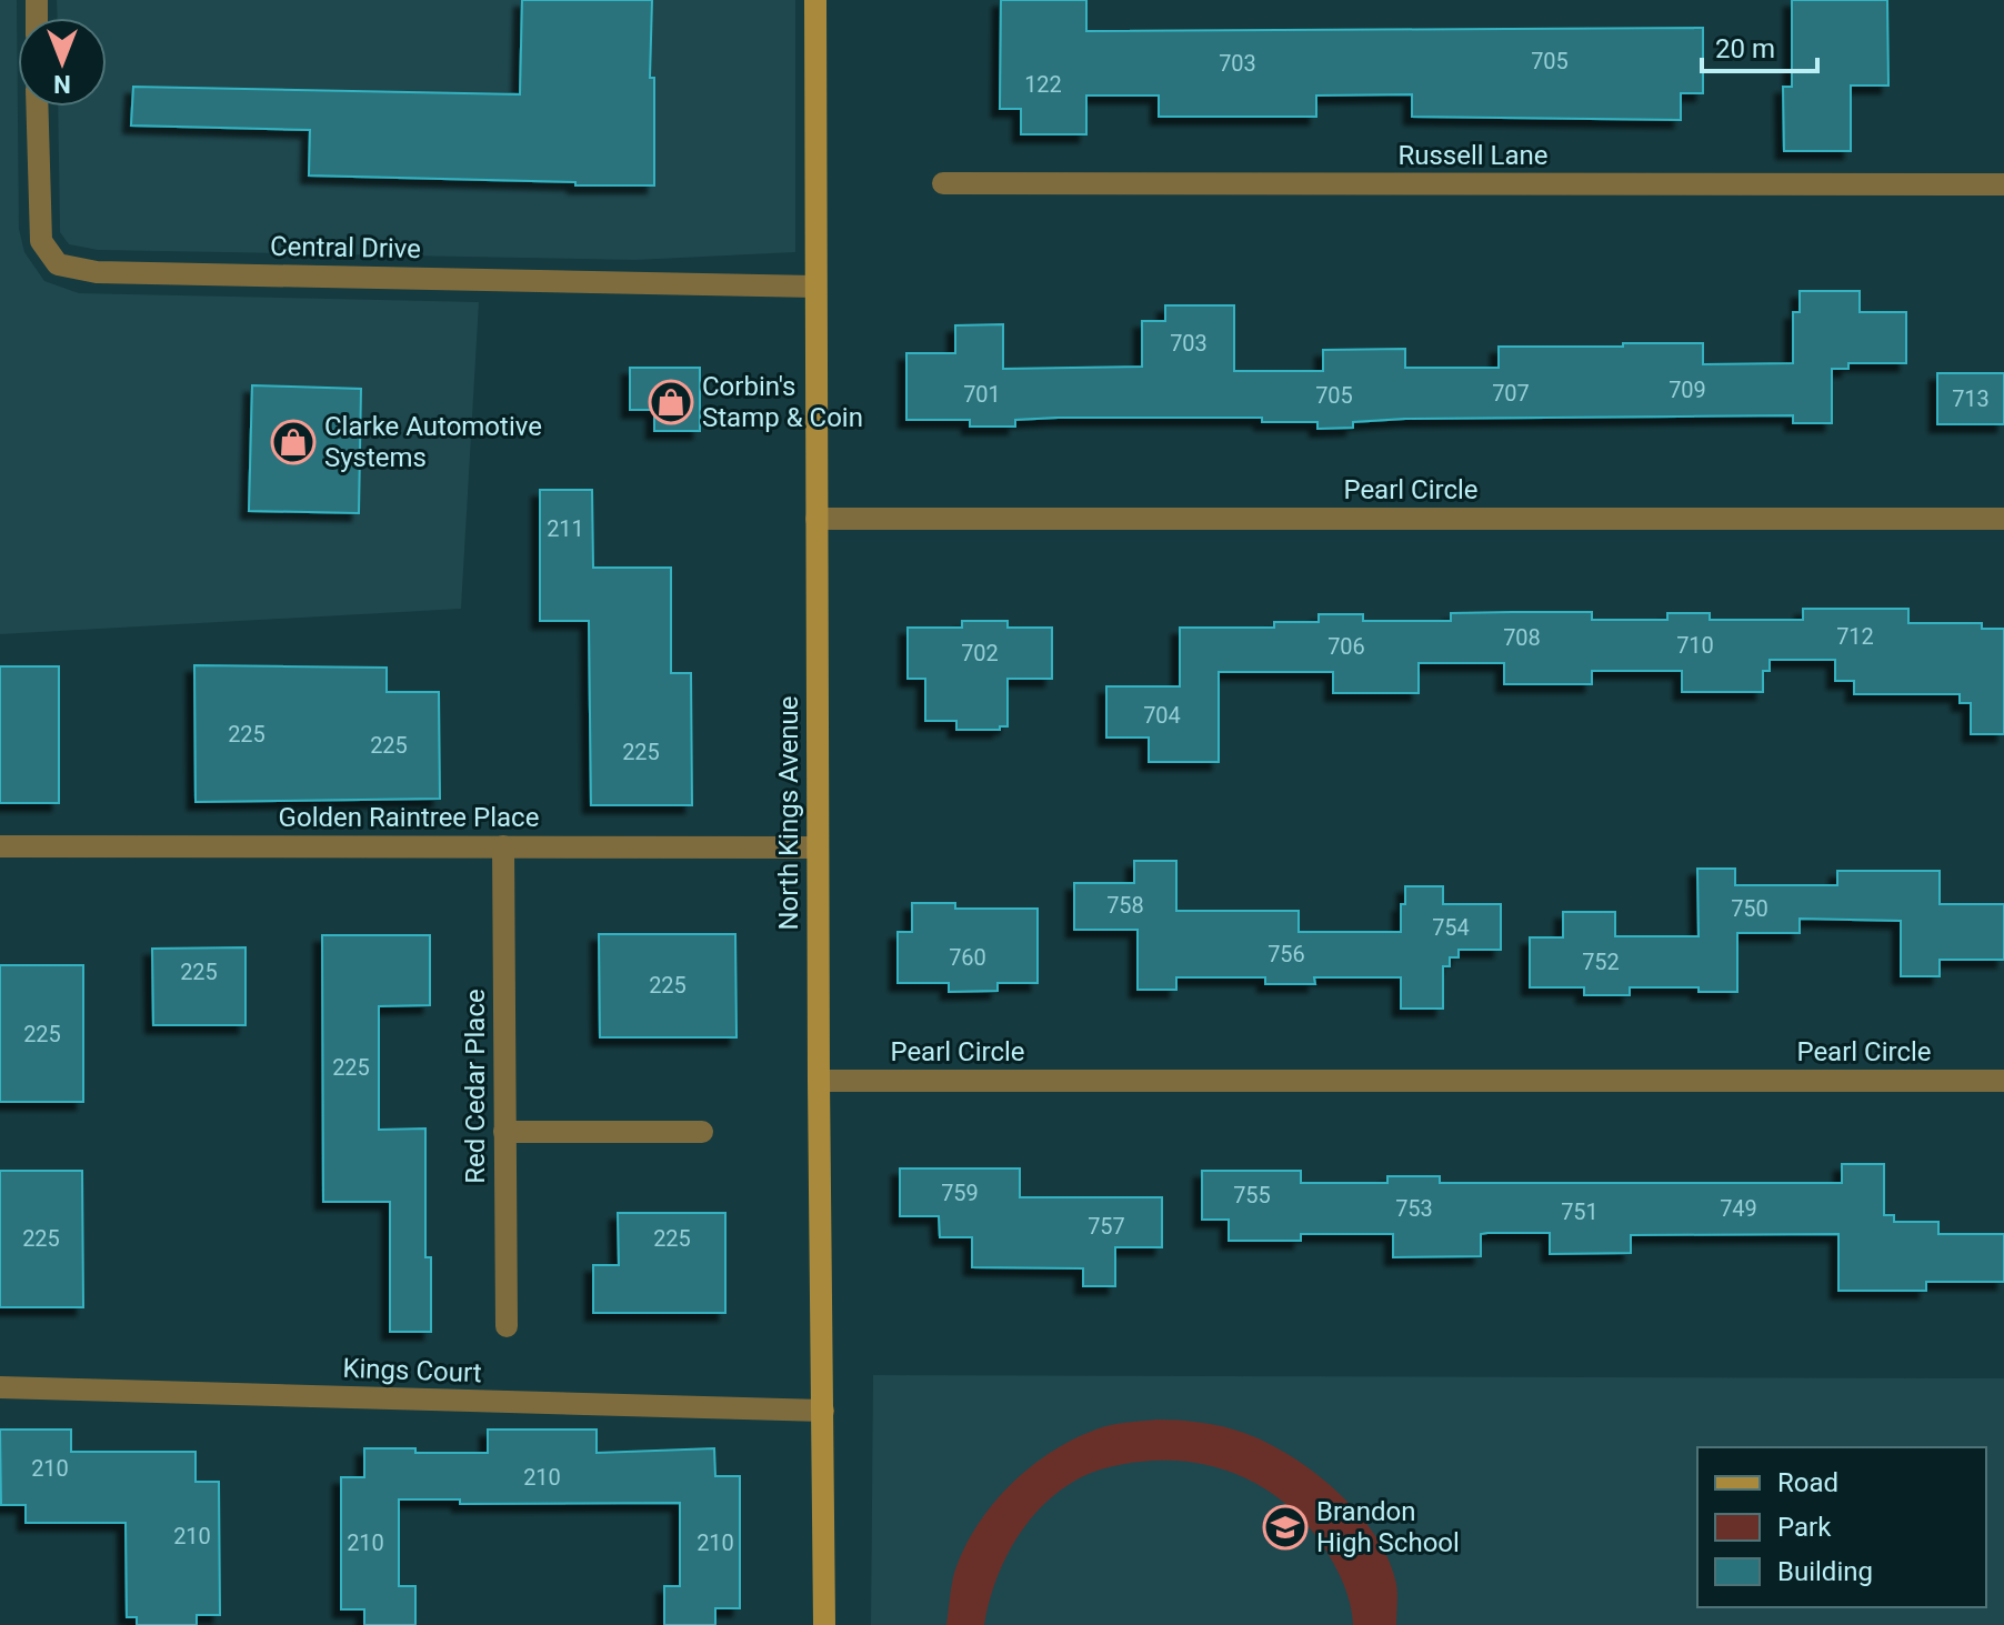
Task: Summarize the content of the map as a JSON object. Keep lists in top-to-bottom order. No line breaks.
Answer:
{"streets":{"street":["Russell Lane","Central Drive","Pearl Circle","North Kings Avenue","Golden Raintree Place","Red Cedar Place","Kings Court"]},"crossings":[["Central Drive","North Kings Avenue"],["Pearl Circle","North Kings Avenue"],["North Kings Avenue","Golden Raintree Place"],["North Kings Avenue","Kings Court"],["Golden Raintree Place","Red Cedar Place"]],"places":{"shop":["Corbin's Stamp & Coin","Clarke Automotive Systems"],"school or university":["Brandon High School"]},"house_numbers":["705","703","122","703","709","707","701","705","713","211","712","708","710","706","702","704","225","225","225","758","750","754","756","760","752","225","225","225","225","759","755","753","749","751","757","225","225","210","210","210","210","210"],"legend":["Road","Park","Building"],"scale_bar":"20 m","north":"bottom"}
